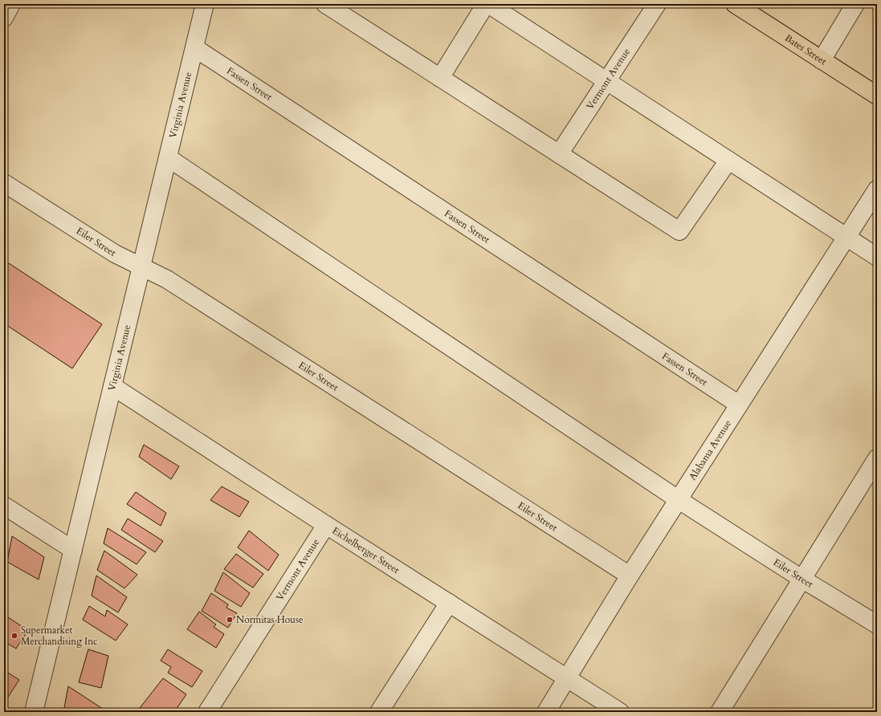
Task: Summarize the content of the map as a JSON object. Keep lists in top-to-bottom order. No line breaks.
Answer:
{"streets":{"main road":["Bates Street"],"street":["Vermont Avenue","Fassen Street","Virginia Avenue","Eiler Street","Alabama Avenue","Eichelberger Street"]},"crossings":[["Vermont Avenue","Eichelberger Street"],["Fassen Street","Virginia Avenue"],["Fassen Street","Alabama Avenue"],["Virginia Avenue","Eiler Street"],["Virginia Avenue","Eichelberger Street"],["Eiler Street","Alabama Avenue"],["Alabama Avenue","Eichelberger Street"]],"places":["Normitas House","Supermarket Merchandising Inc"]}
